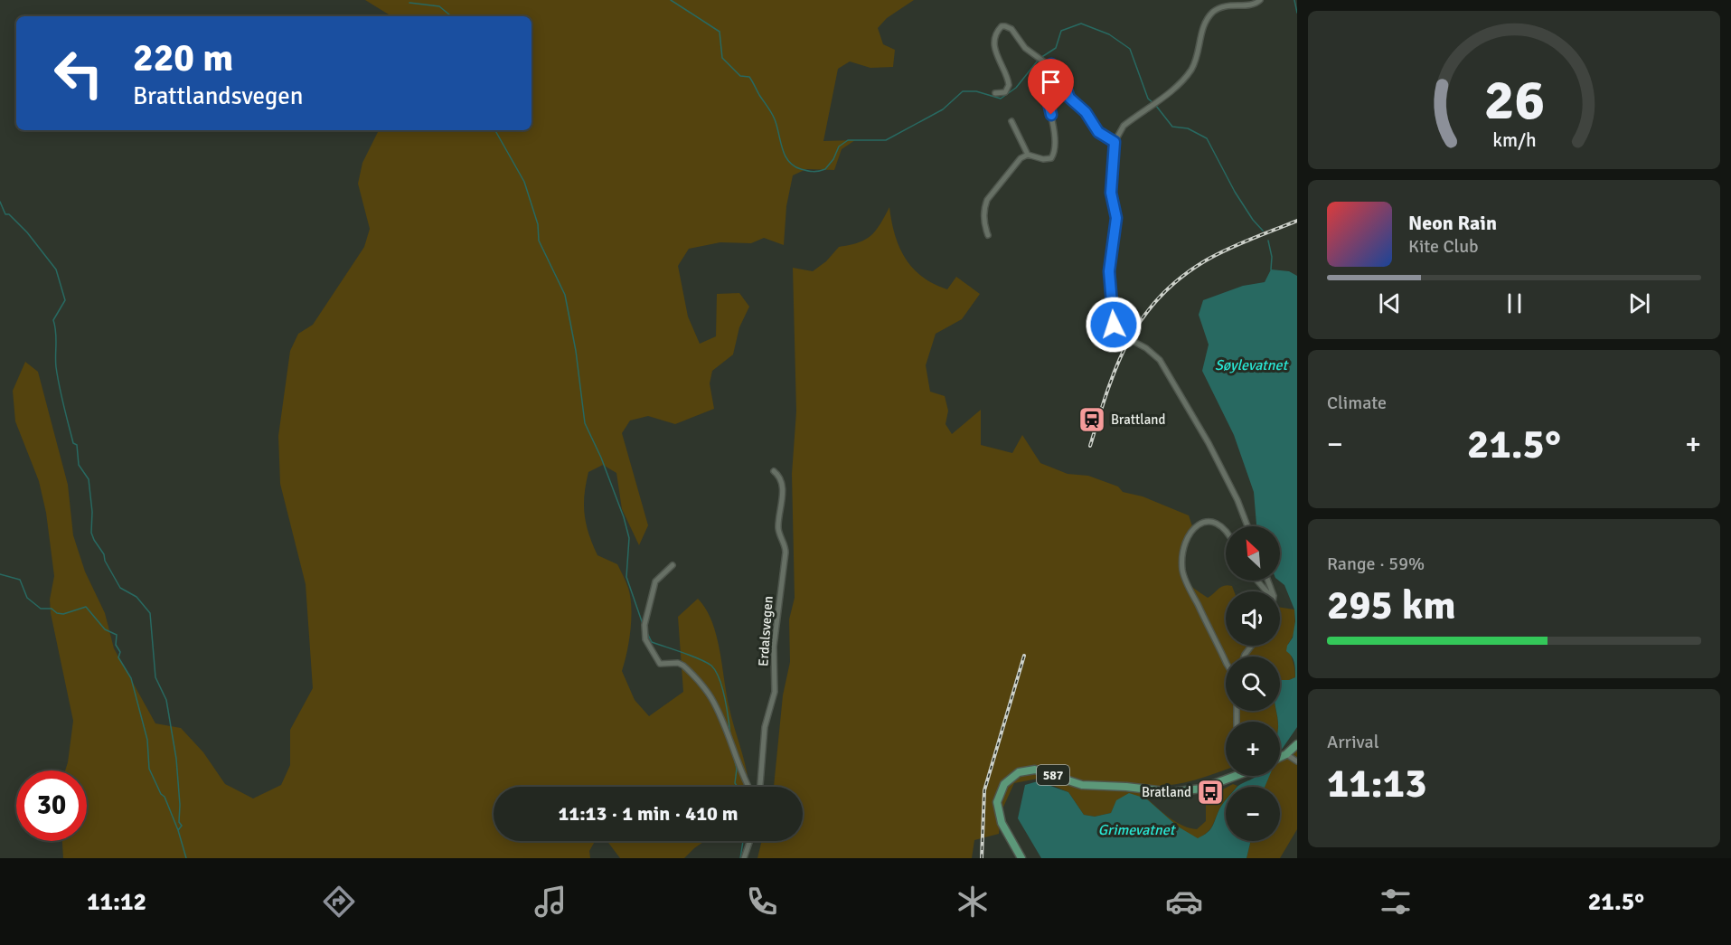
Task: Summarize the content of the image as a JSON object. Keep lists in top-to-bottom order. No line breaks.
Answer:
{"streets":{"main road":["587"],"street":["Erdalsvegen"]},"water":["Søylevatnet","Grimevatnet"],"places":{"station":["Brattland"],"bus stop":["Bratland"]},"north":"top left","page":{"turn":["220 m","Brattlandsvegen"],"song":["Neon Rain","Kite Club"],"tile":["Climate",["Range · 59%","295 km"],["Arrival","11:13"]],"heat":["−","21.5°","+"],"map_buttons":["+","−"],"limit":"30","trip":"11:13 · 1 min · 410 m","tabs":["11:12","21.5°"],"gauge":["26","km/h"]}}
